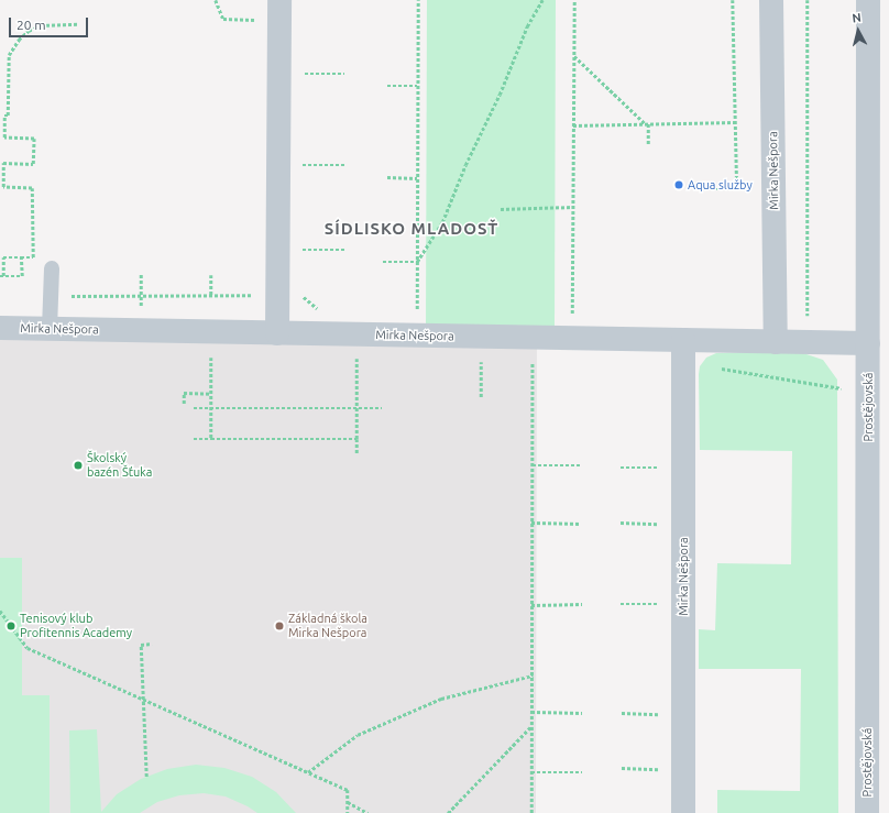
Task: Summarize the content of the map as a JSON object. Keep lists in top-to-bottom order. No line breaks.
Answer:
{"streets":{"street":["Mirka Nešpora","Prostějovská"]},"crossings":[["Mirka Nešpora","Prostějovská"]],"districts":["SÍDLISKO MLADOSŤ"],"places":["Aqua služby","Školský bazén Šťuka","Tenisový klub Profitennis Academy","Základná škola Mirka Nešpora"],"scale_bar":"20 m","north":"top"}
